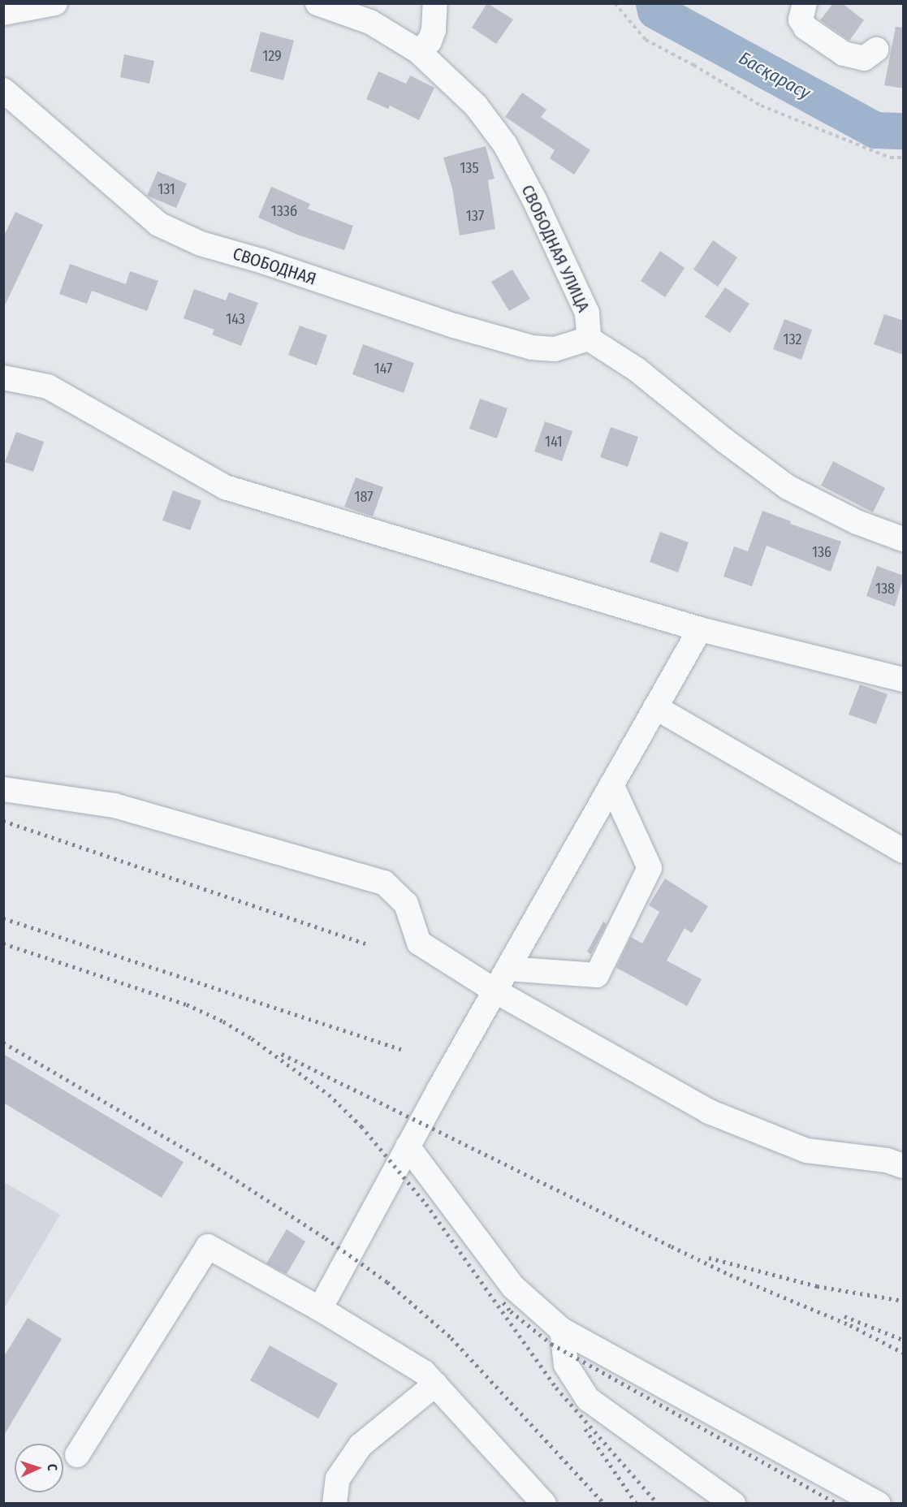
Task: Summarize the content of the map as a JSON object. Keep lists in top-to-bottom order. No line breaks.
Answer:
{"streets":{"street":["СВОБОДНАЯ УЛИЦА","СВОБОДНАЯ"]},"crossings":[["СВОБОДНАЯ УЛИЦА","СВОБОДНАЯ"]],"water":["Басқарасу"],"house_numbers":["129","135","131","133б","137","143","132","147","141","187","136","138"],"north":"right"}
